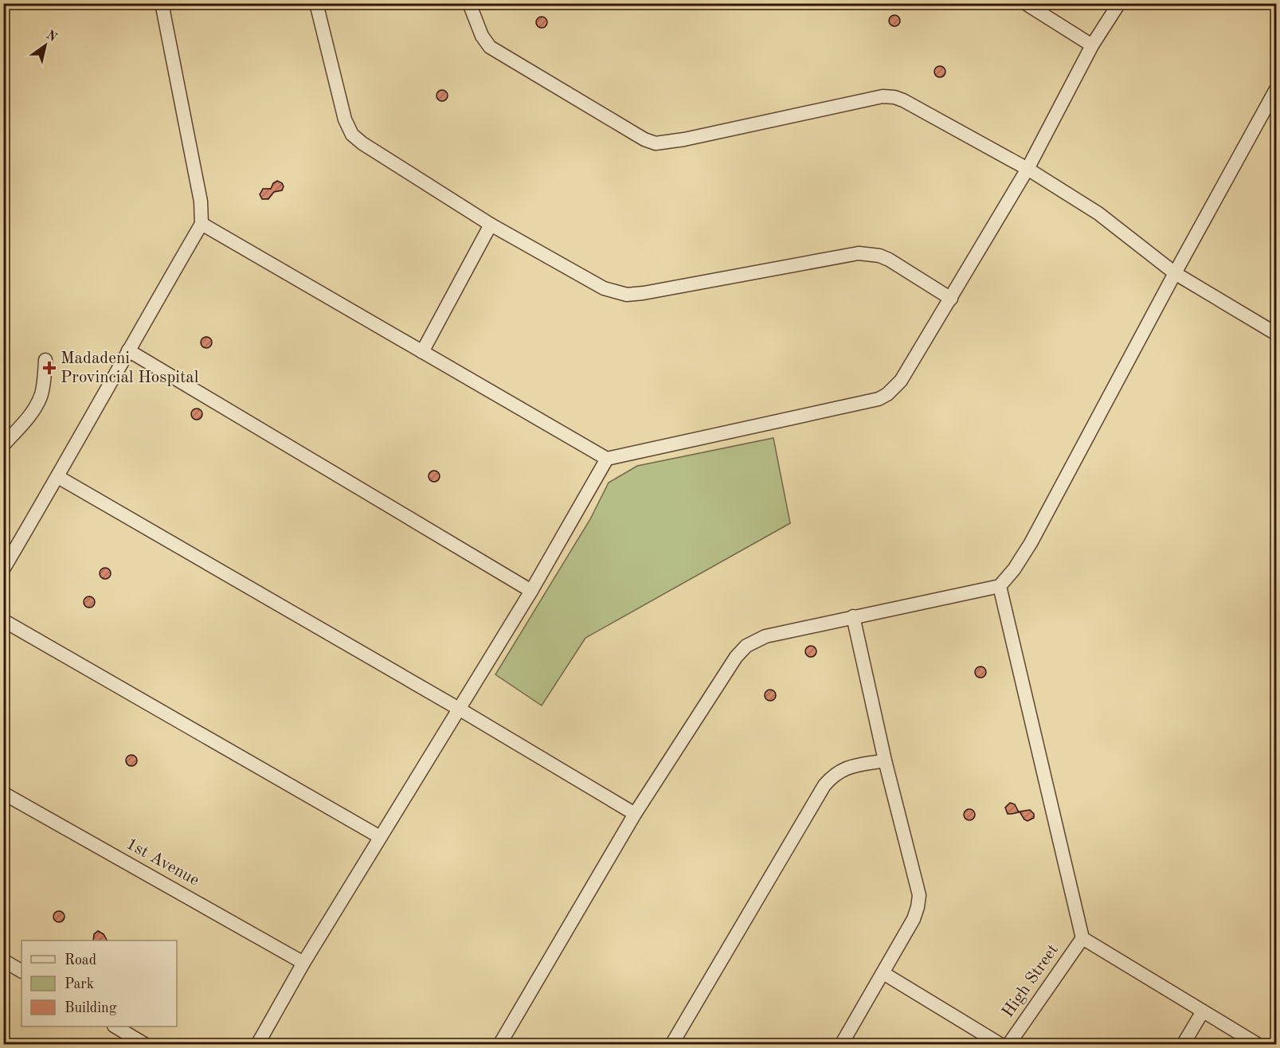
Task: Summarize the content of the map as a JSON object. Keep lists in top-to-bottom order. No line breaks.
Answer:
{"streets":{"street":["1st Avenue","High Street"]},"places":{"health":["Madadeni Provincial Hospital"]},"legend":["Road","Park","Building"],"north":"top right"}
